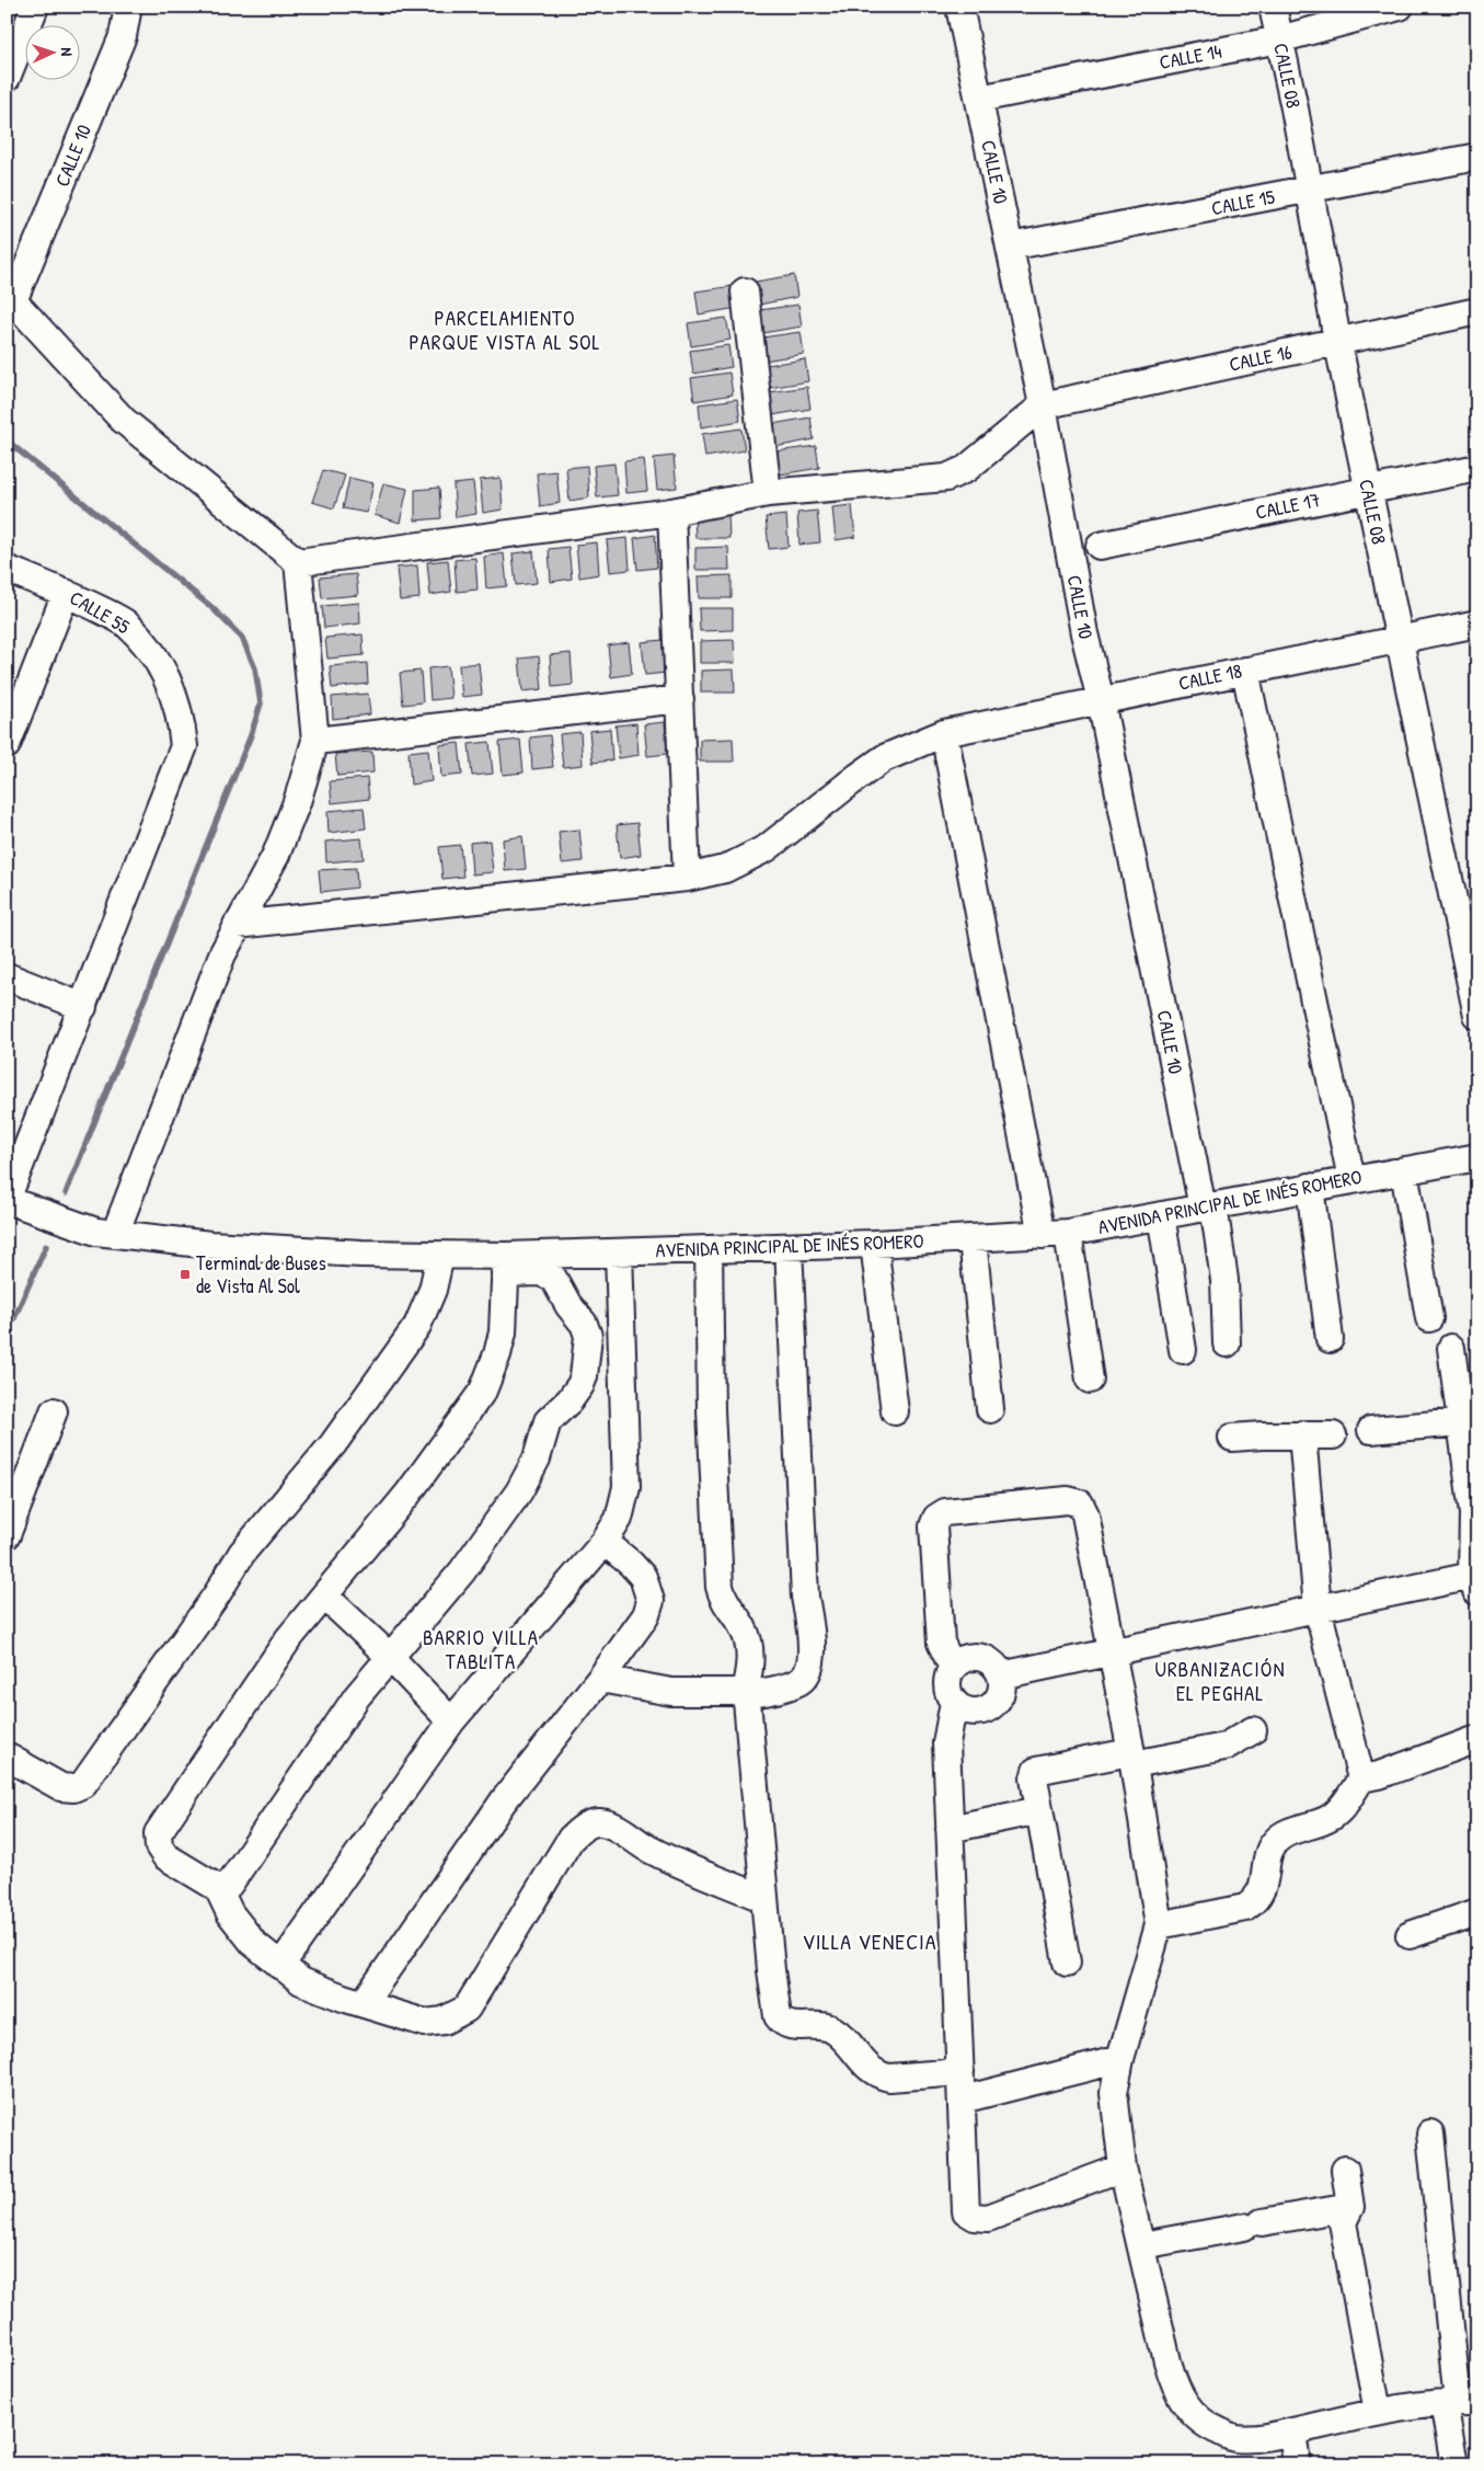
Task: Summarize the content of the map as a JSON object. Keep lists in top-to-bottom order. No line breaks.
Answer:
{"streets":{"street":["CALLE 14","CALLE 08","CALLE 10","CALLE 15","CALLE 16","CALLE 17","CALLE 55","CALLE 18","AVENIDA PRINCIPAL DE INÉS ROMERO"]},"crossings":[["CALLE 14","CALLE 08"],["CALLE 14","CALLE 10"],["CALLE 08","CALLE 15"],["CALLE 08","CALLE 16"],["CALLE 08","CALLE 17"],["CALLE 08","CALLE 18"],["CALLE 10","CALLE 15"],["CALLE 10","CALLE 16"],["CALLE 10","CALLE 18"],["CALLE 10","AVENIDA PRINCIPAL DE INÉS ROMERO"]],"districts":["PARCELAMIENTO PARQUE VISTA AL SOL","BARRIO VILLA TABLITA","URBANIZACIÓN EL PEGHAL","VILLA VENECIA"],"places":{"transit":["Terminal de Buses de Vista Al Sol"]},"north":"right"}
